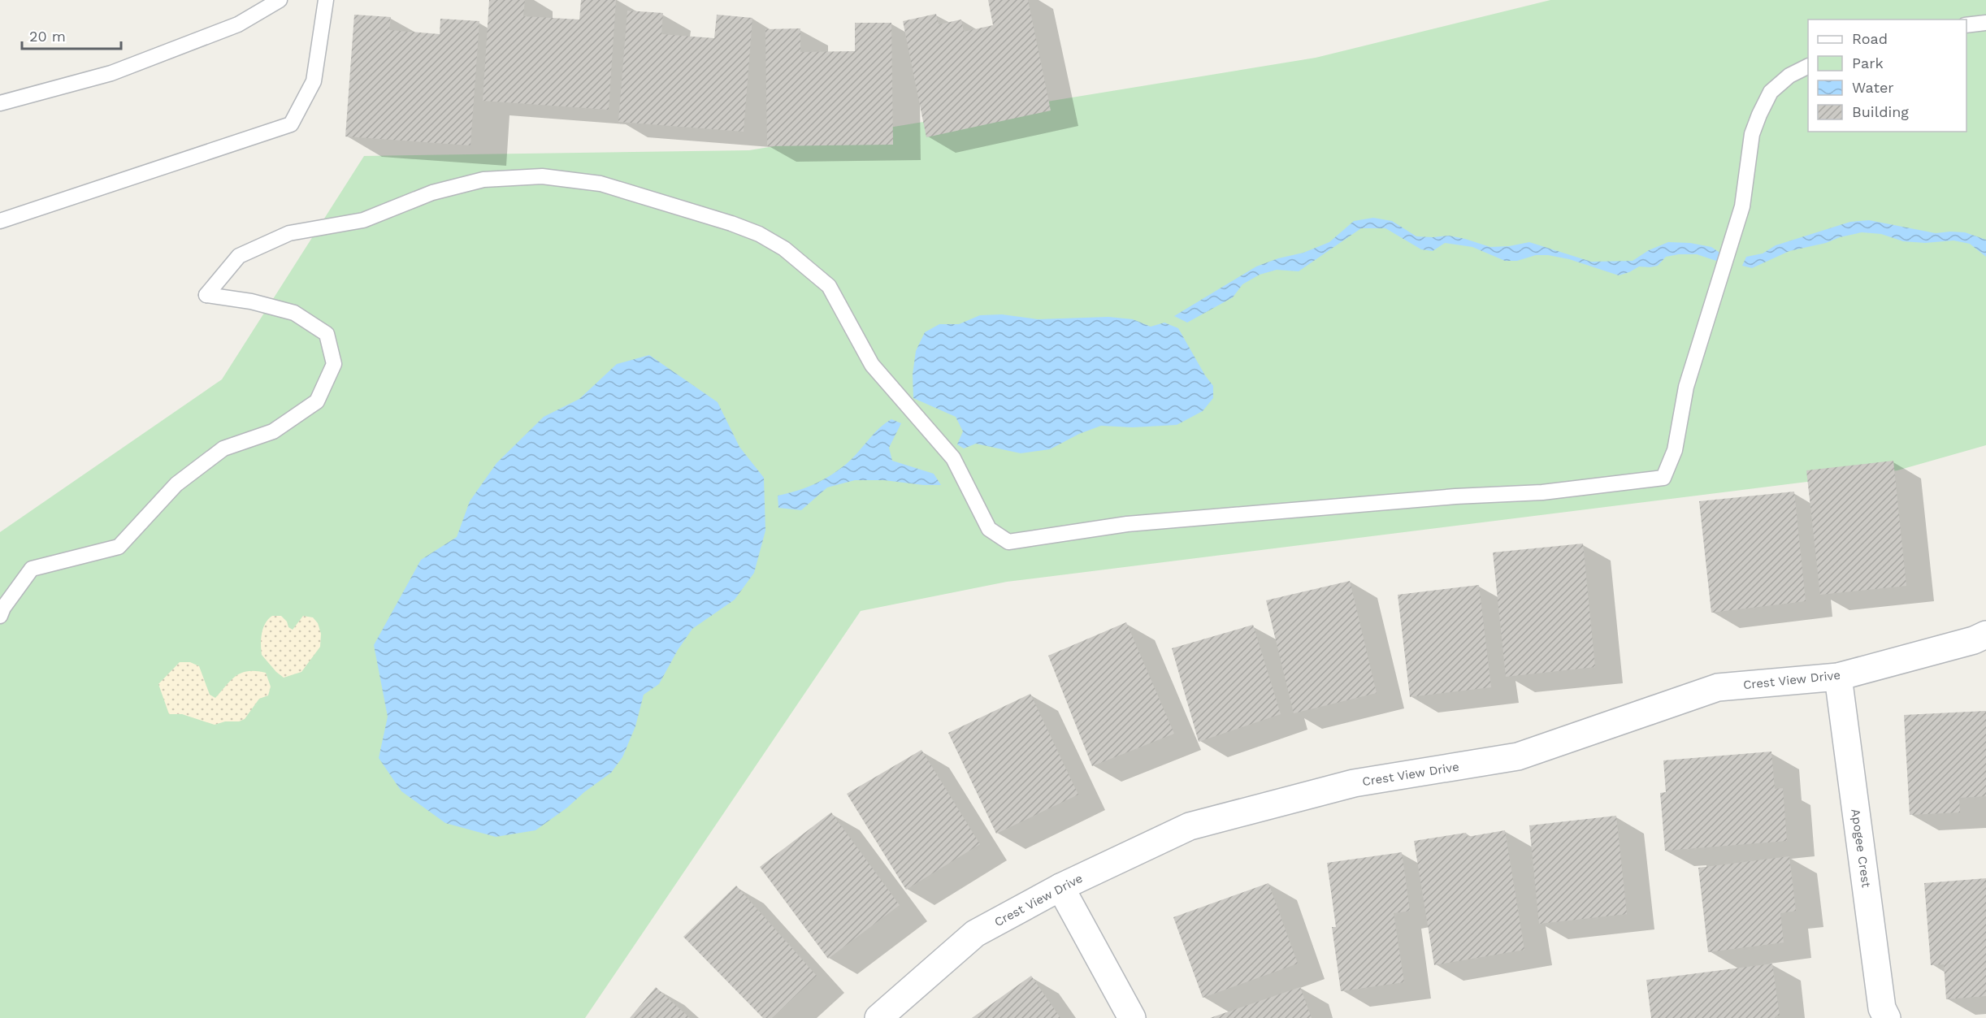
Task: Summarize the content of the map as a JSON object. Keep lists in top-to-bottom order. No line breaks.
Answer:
{"streets":{"street":["Crest View Drive","Apogee Crest"]},"crossings":[["Crest View Drive","Apogee Crest"]],"legend":["Road","Park","Water","Building"],"scale_bar":"20 m"}
